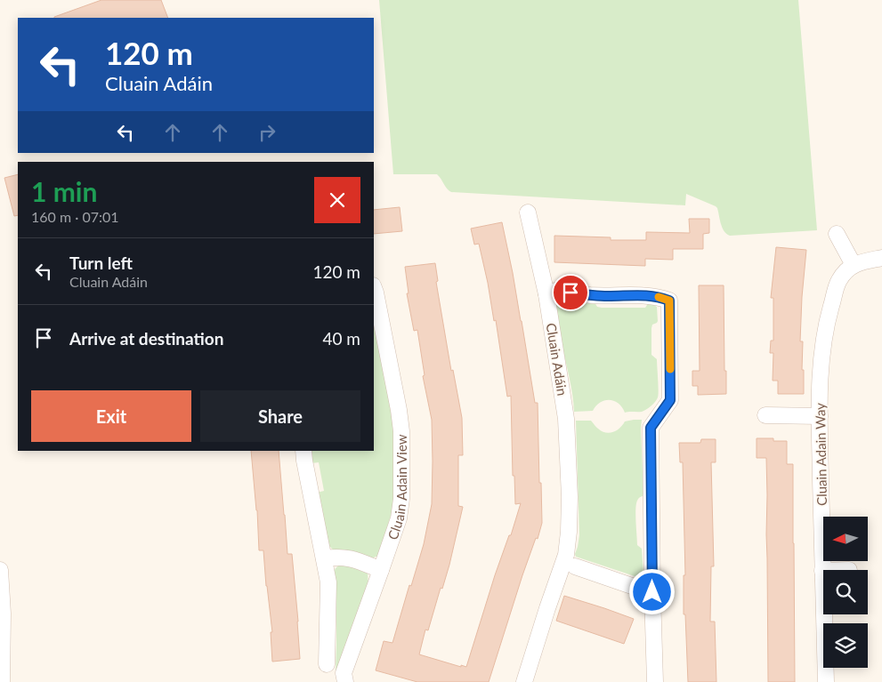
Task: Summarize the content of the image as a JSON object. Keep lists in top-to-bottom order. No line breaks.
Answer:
{"streets":{"street":["Cluain Adáin","Cluain Adain Way","Cluain Adain View"]},"north":"left","page":{"turn":["120 m","Cluain Adáin"],"heading":["1 min","160 m · 07:01"],"list":[{"name":"Turn left","note":"Cluain Adáin","value":"120 m"},{"name":"Arrive at destination","value":"40 m"}],"buttons":["Exit","Share"]}}
